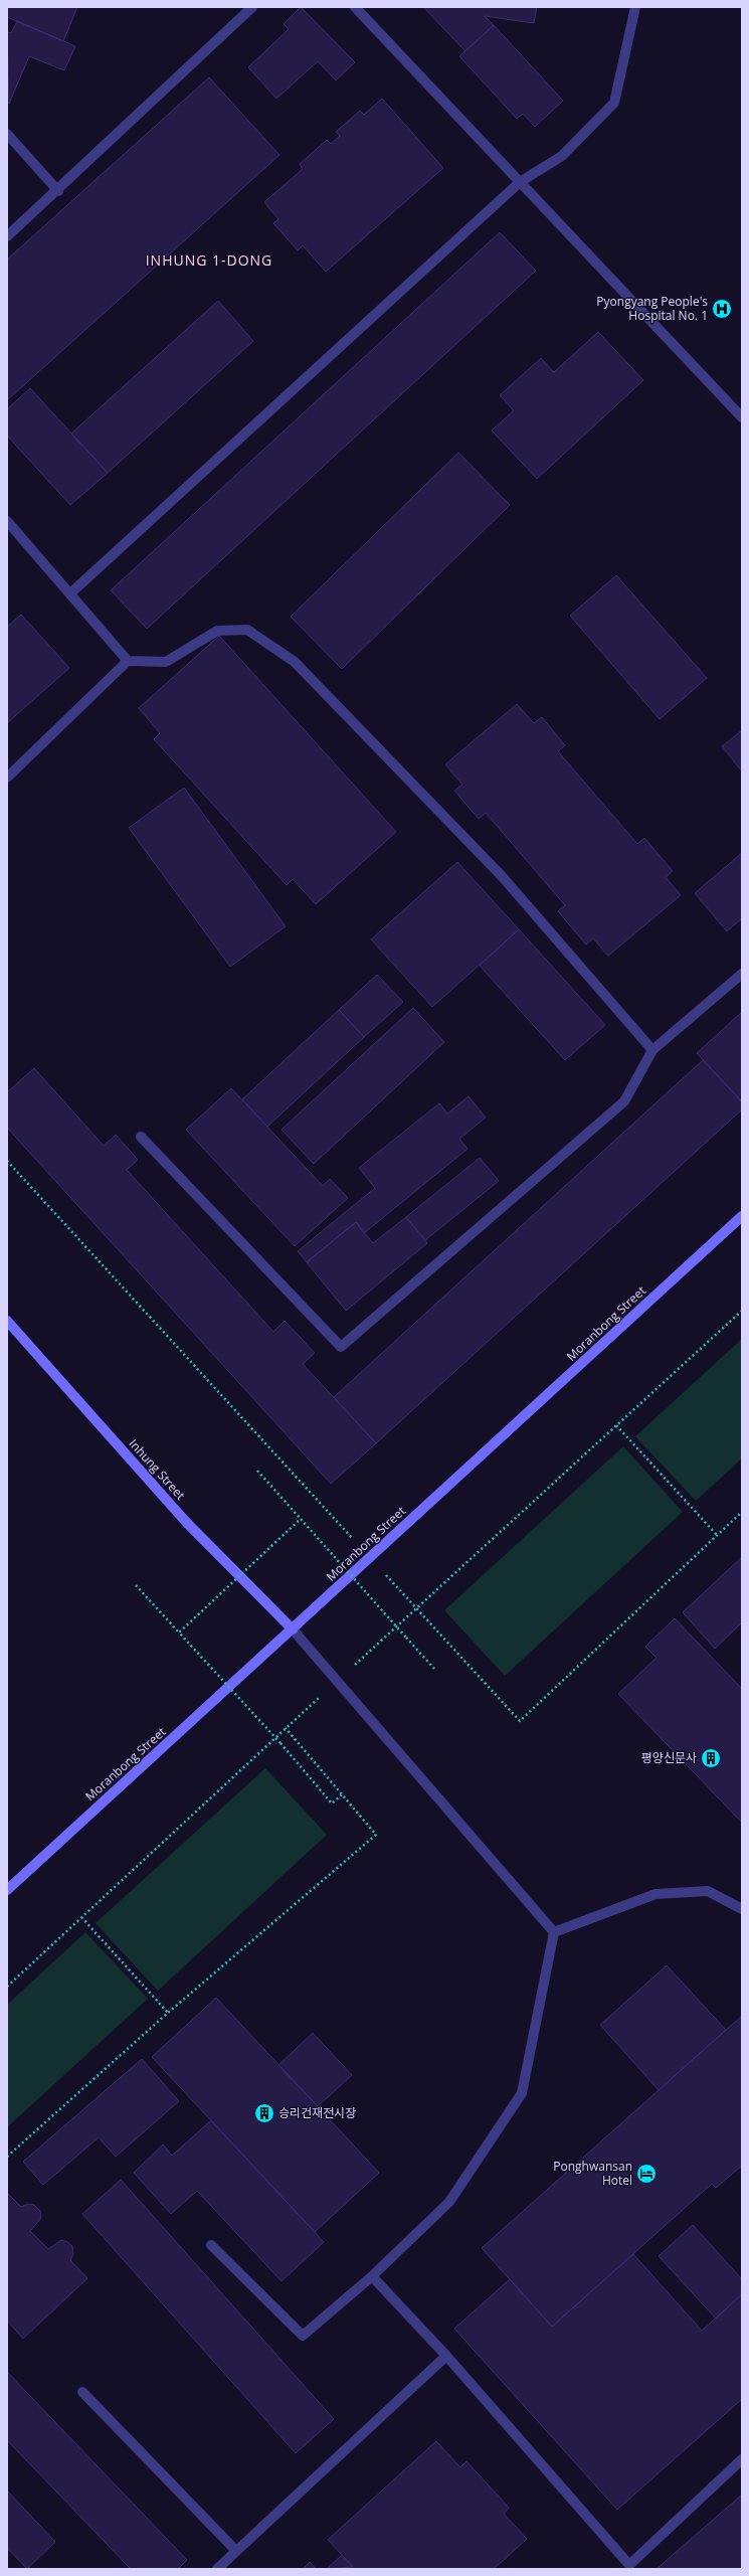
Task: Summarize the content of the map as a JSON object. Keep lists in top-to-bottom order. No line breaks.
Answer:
{"streets":{"main road":["Moranbong Street","Inhung Street"]},"crossings":[["Moranbong Street","Inhung Street"]],"districts":["INHUNG 1-DONG"],"places":{"hospital":["Pyongyang People's Hospital No. 1"],"building":["평양신문사","승리건재전시장"],"hotel":["Ponghwansan Hotel"]}}
